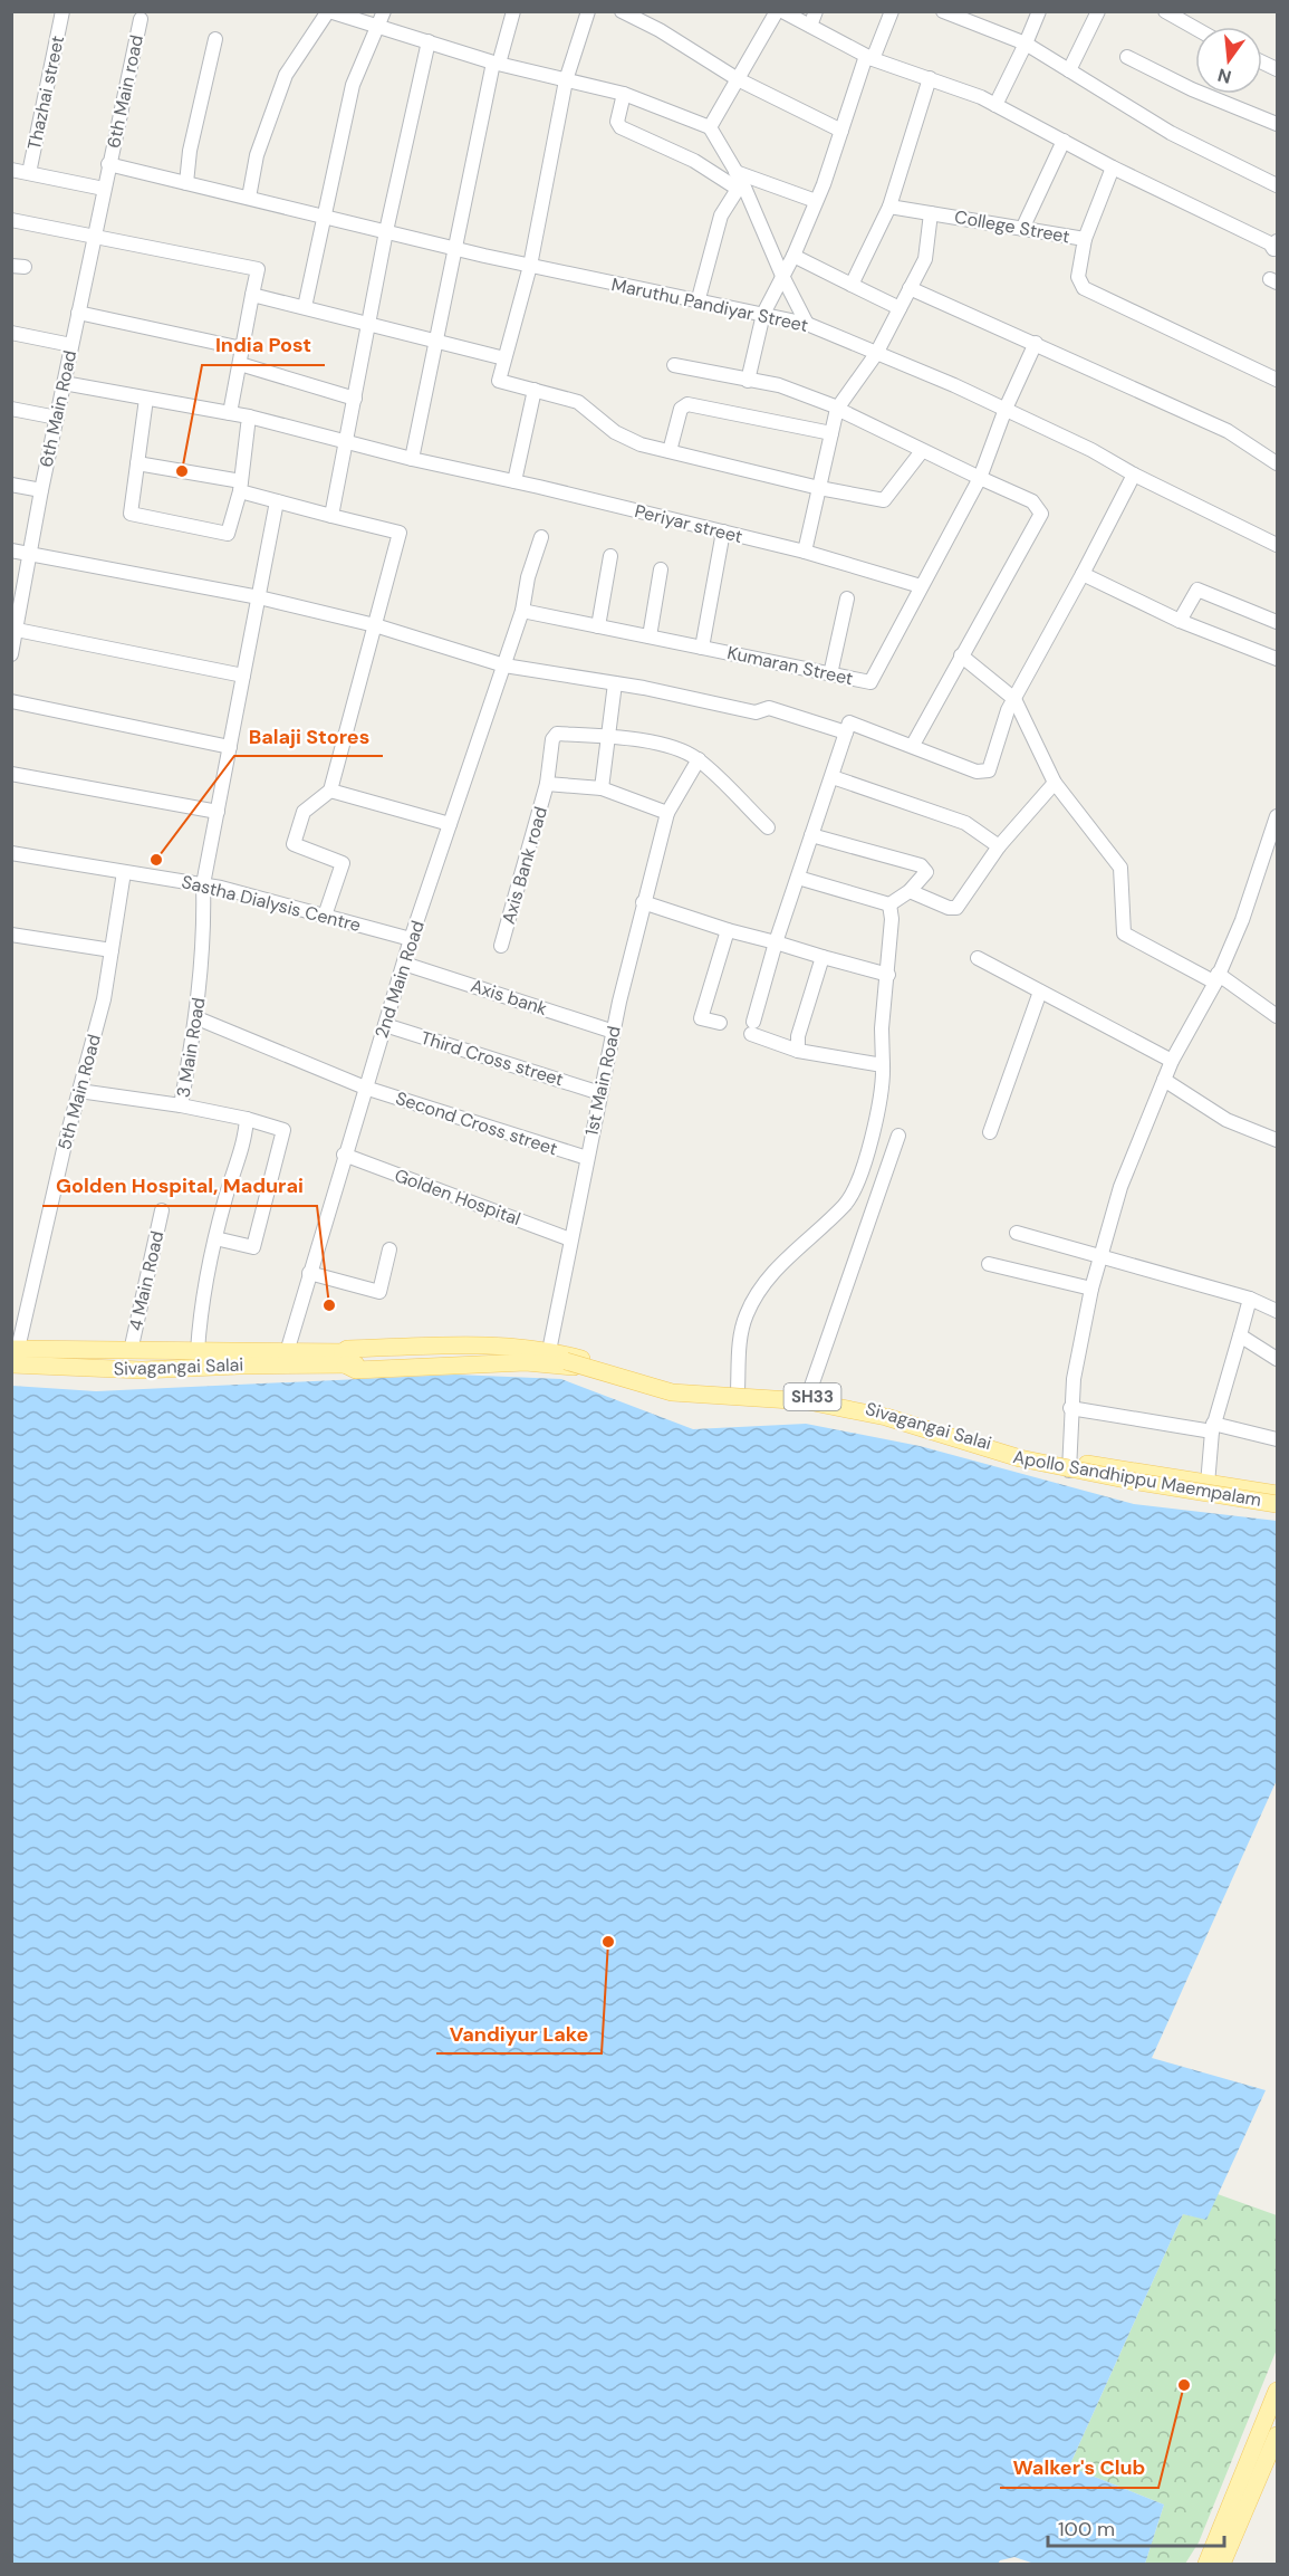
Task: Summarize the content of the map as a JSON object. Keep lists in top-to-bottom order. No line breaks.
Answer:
{"streets":{"main road":["Sivagangai Salai","SH33","Apollo Sandhippu Maempalam"],"street":["6th Main road","Thazhai street","College Street","Maruthu Pandiyar Street","6th Main Road","Periyar street","Kumaran Street","Axis Bank road","Sastha Dialysis Centre","2nd Main Road","Axis bank","3 Main Road","Third Cross street","1st Main Road","5th Main Road","Second Cross street","Golden Hospital","4 Main Road"]},"crossings":[["6th Main road","Maruthu Pandiyar Street"],["6th Main road","6th Main Road"],["Maruthu Pandiyar Street","6th Main Road"],["6th Main Road","Periyar street"],["Kumaran Street","2nd Main Road"],["Axis Bank road","1st Main Road"],["Sastha Dialysis Centre","2nd Main Road"],["Sastha Dialysis Centre","3 Main Road"],["Sastha Dialysis Centre","5th Main Road"],["2nd Main Road","Axis bank"],["2nd Main Road","Third Cross street"],["2nd Main Road","Second Cross street"],["2nd Main Road","Golden Hospital"],["2nd Main Road","Sivagangai Salai"],["Axis bank","1st Main Road"],["3 Main Road","Second Cross street"],["Third Cross street","1st Main Road"],["1st Main Road","Second Cross street"],["1st Main Road","Golden Hospital"],["1st Main Road","Sivagangai Salai"],["5th Main Road","Sivagangai Salai"],["4 Main Road","Sivagangai Salai"],["Sivagangai Salai","Apollo Sandhippu Maempalam"]],"places":["India Post","Balaji Stores","Golden Hospital, Madurai","Vandiyur Lake","Walker's Club"],"scale_bar":"100 m","north":"bottom"}
